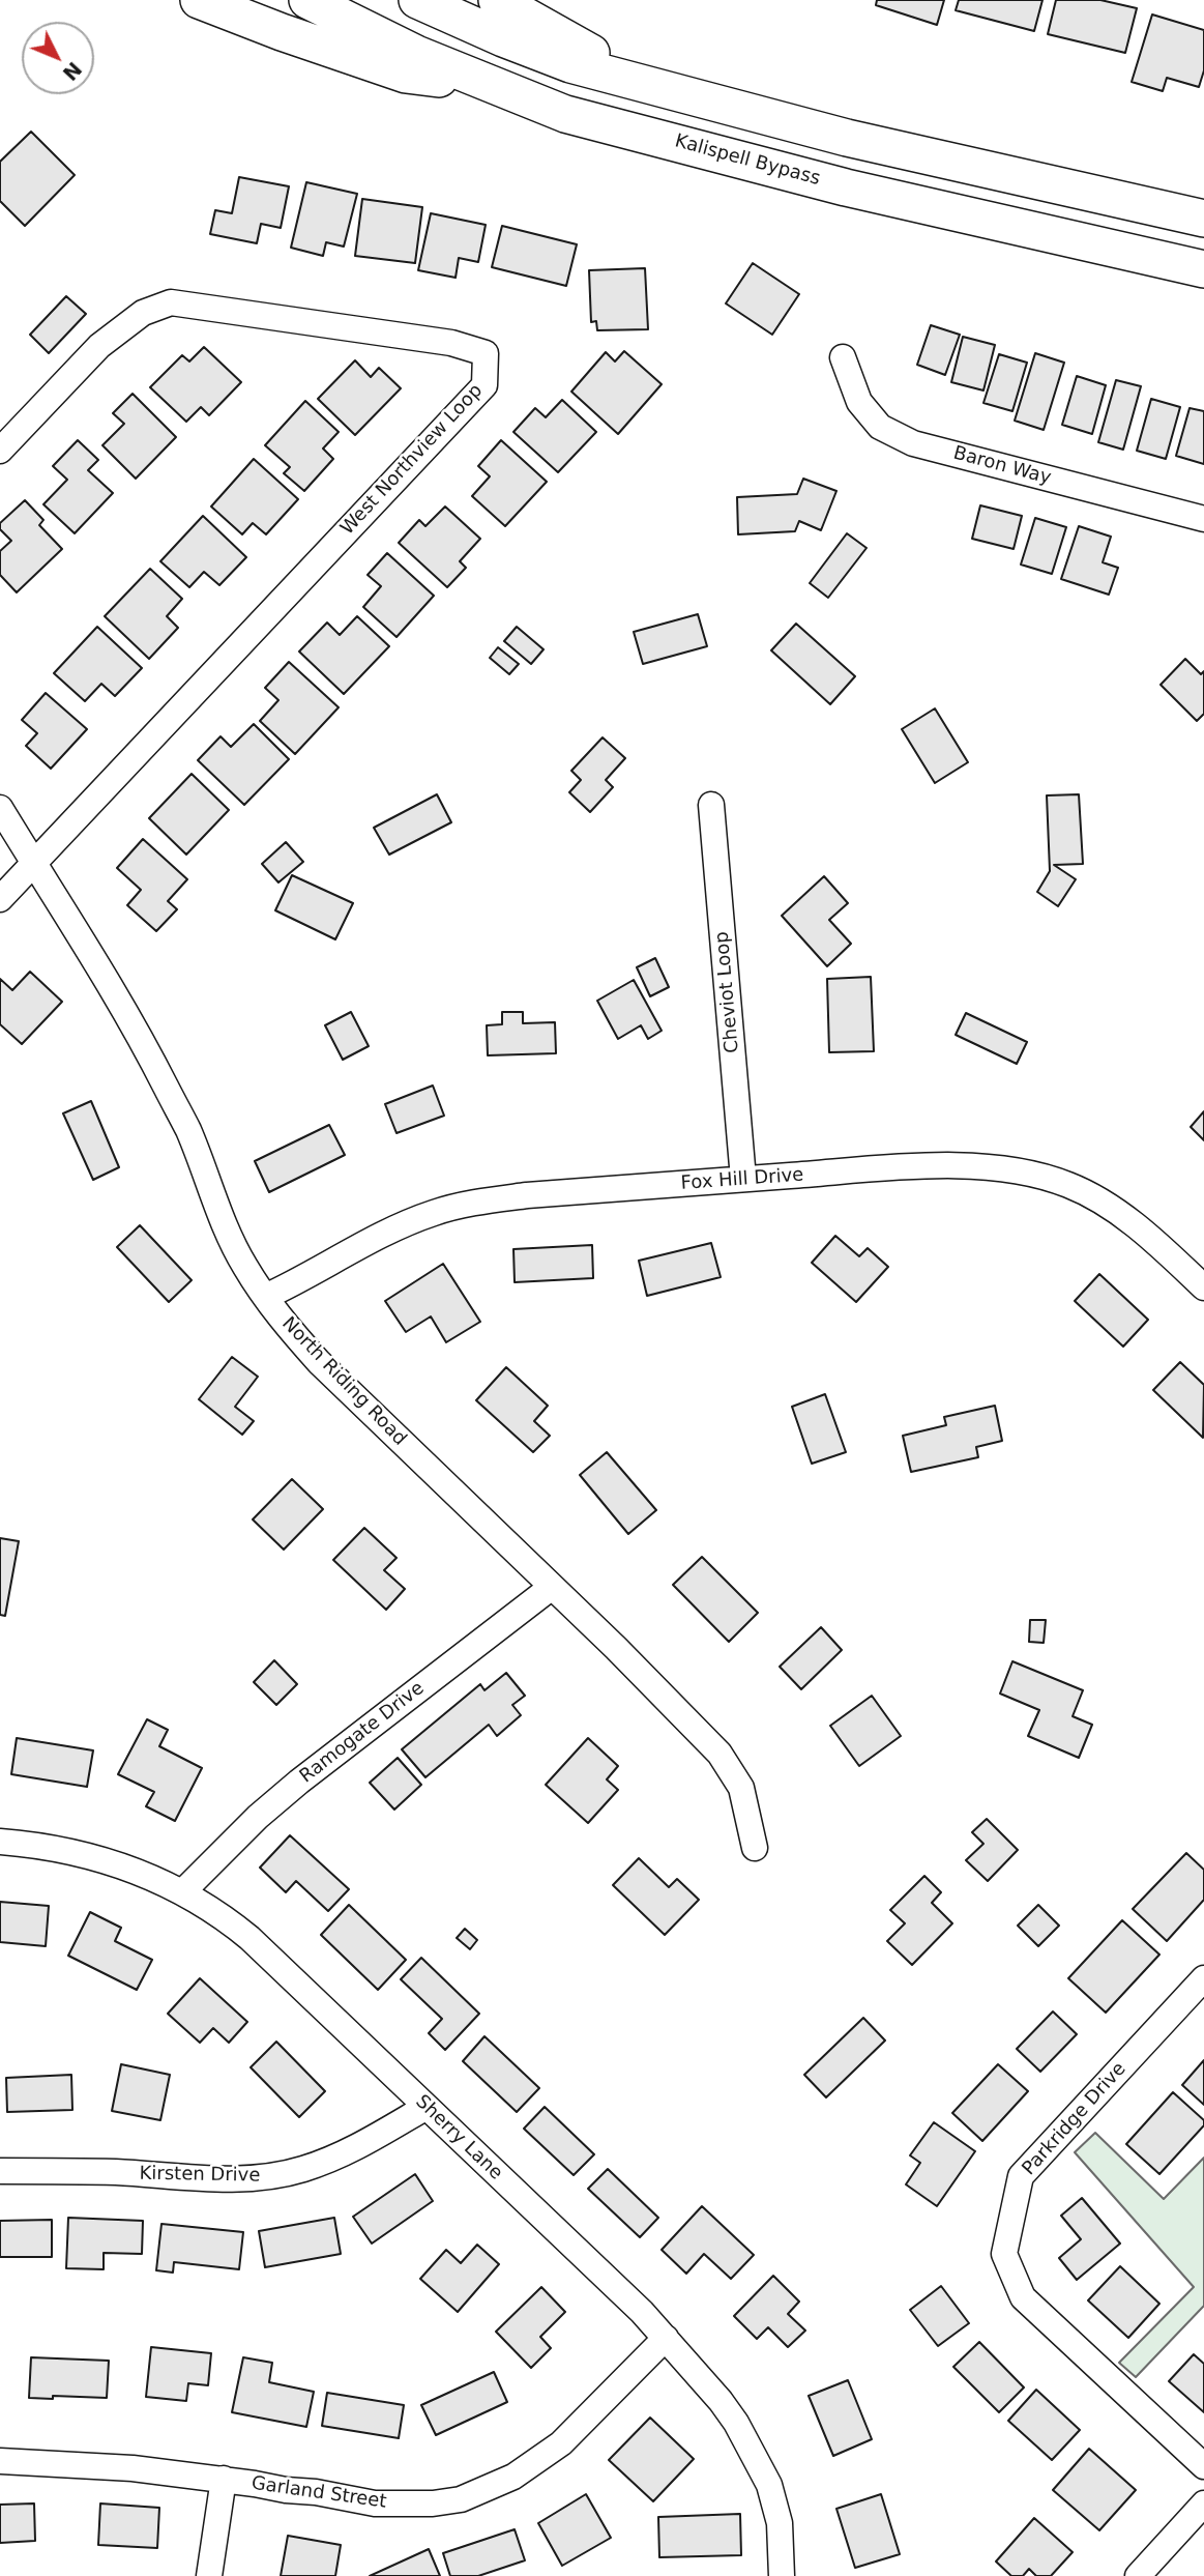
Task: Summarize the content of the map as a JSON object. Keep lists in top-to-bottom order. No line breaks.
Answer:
{"streets":{"highway":["Kalispell Bypass"],"street":["West Northview Loop","Baron Way","Cheviot Loop","Fox Hill Drive","North Riding Road","Ramogate Drive","Parkridge Drive","Sherry Lane","Kirsten Drive","Garland Street"]},"crossings":[["West Northview Loop","North Riding Road"],["Cheviot Loop","Fox Hill Drive"],["Fox Hill Drive","North Riding Road"],["North Riding Road","Ramogate Drive"],["Ramogate Drive","Sherry Lane"],["Sherry Lane","Kirsten Drive"],["Sherry Lane","Garland Street"]],"north":"bottom right"}
